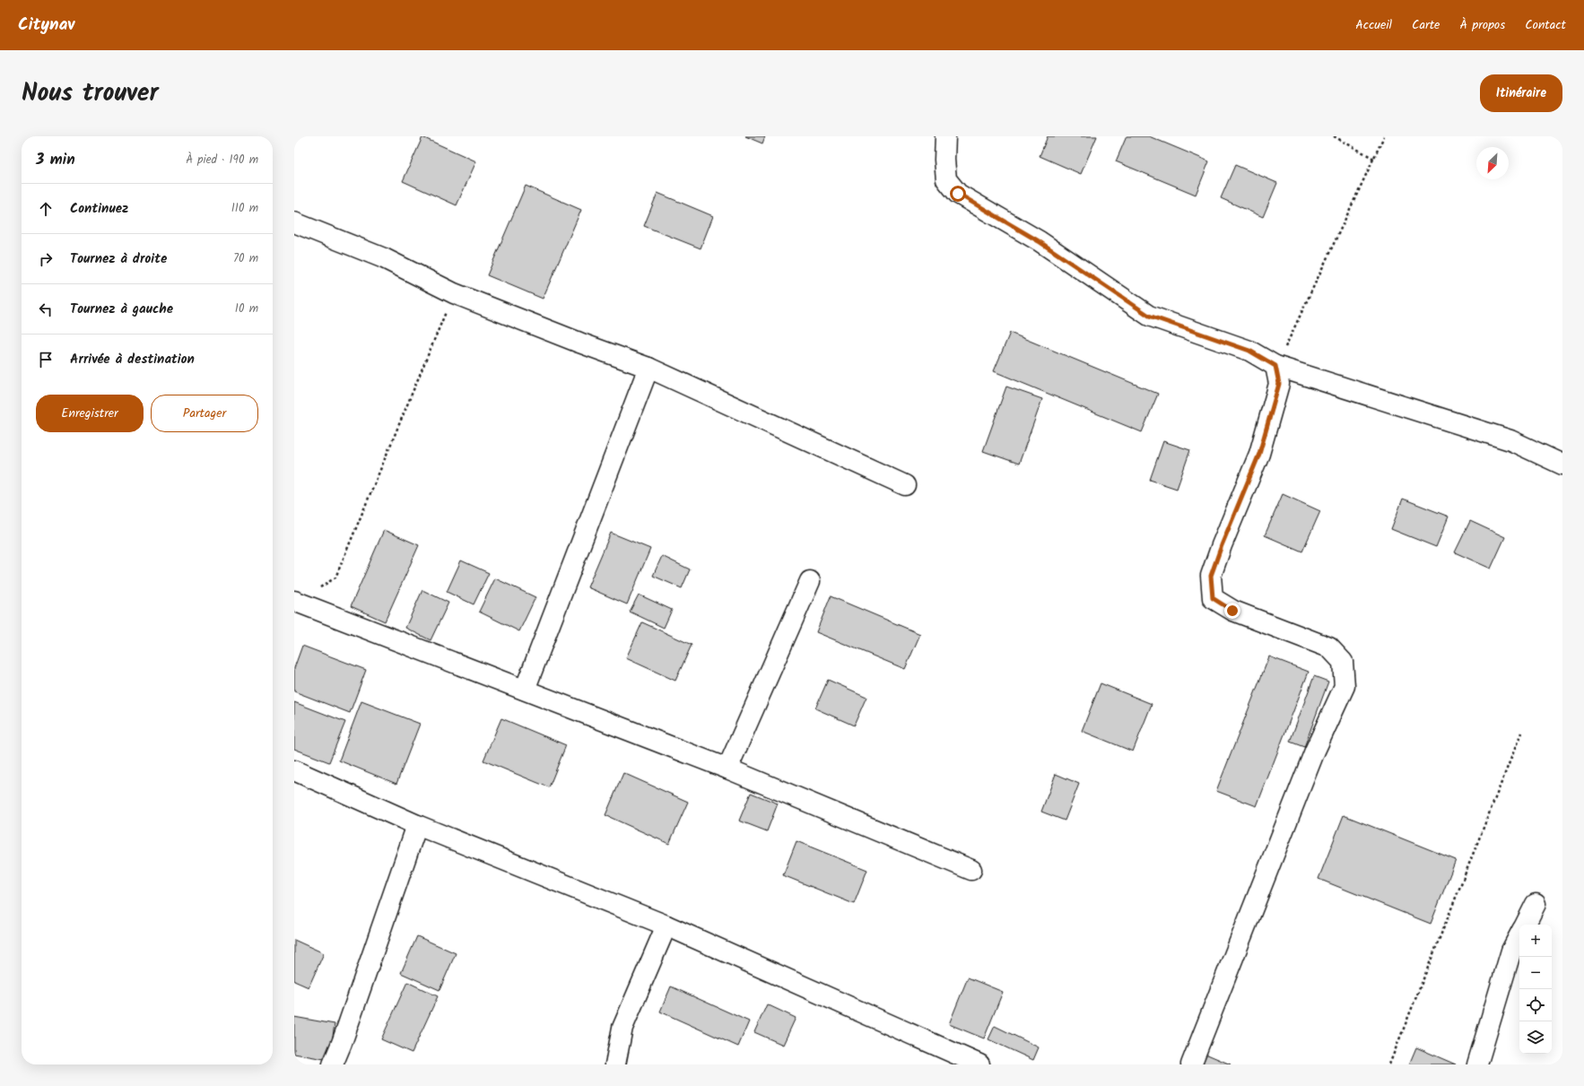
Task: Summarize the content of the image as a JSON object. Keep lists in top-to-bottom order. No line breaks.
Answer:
{"north":"bottom left","page":{"header":"Citynav","nav":["Accueil","Carte","À propos","Contact"],"title":"Nous trouver","buttons":["Itinéraire",["Enregistrer","Partager"]],"heading":["3 min","À pied · 190 m"],"list":[["Continuez","110 m"],["Tournez à droite","70 m"],["Tournez à gauche","10 m"],"Arrivée à destination"],"map_buttons":["+","−"]}}
